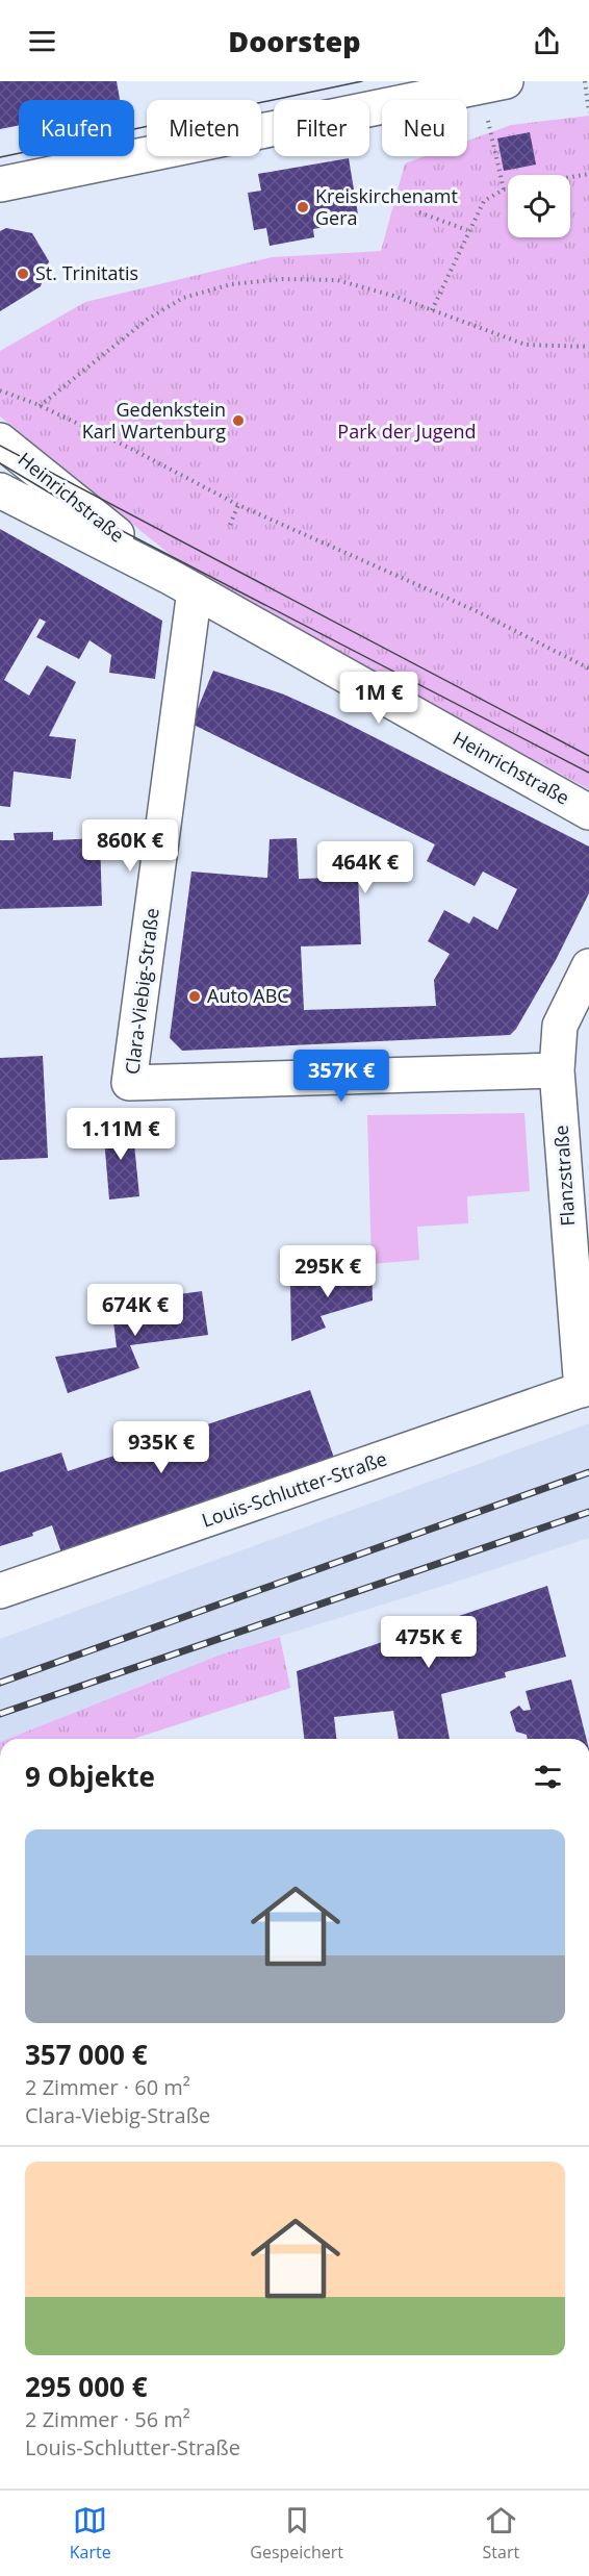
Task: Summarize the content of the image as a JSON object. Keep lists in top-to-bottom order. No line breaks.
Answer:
{"streets":{"street":["Heinrichstraße","Clara-Viebig-Straße","Flanzstraße","Louis-Schlutter-Straße"]},"crossings":[["Heinrichstraße","Clara-Viebig-Straße"],["Clara-Viebig-Straße","Flanzstraße"],["Flanzstraße","Louis-Schlutter-Straße"]],"parks":["Park der Jugend"],"places":["Kreiskirchenamt Gera","St. Trinitatis","Gedenkstein Karl Wartenburg","Auto ABC"],"page":{"header":"Doorstep","chip":["Kaufen","Mieten","Filter","Neu"],"price":["1M €","860K €","464K €","357K €","1.11M €","295K €","674K €","935K €","475K €"],"heading":"9 Objekte","list":[{"name":"357 000 €","note":"2 Zimmer · 60 m² · Clara-Viebig-Straße"},{"name":"295 000 €","note":"2 Zimmer · 56 m² · Louis-Schlutter-Straße"}],"tabs":["Karte","Gespeichert","Start"]}}
